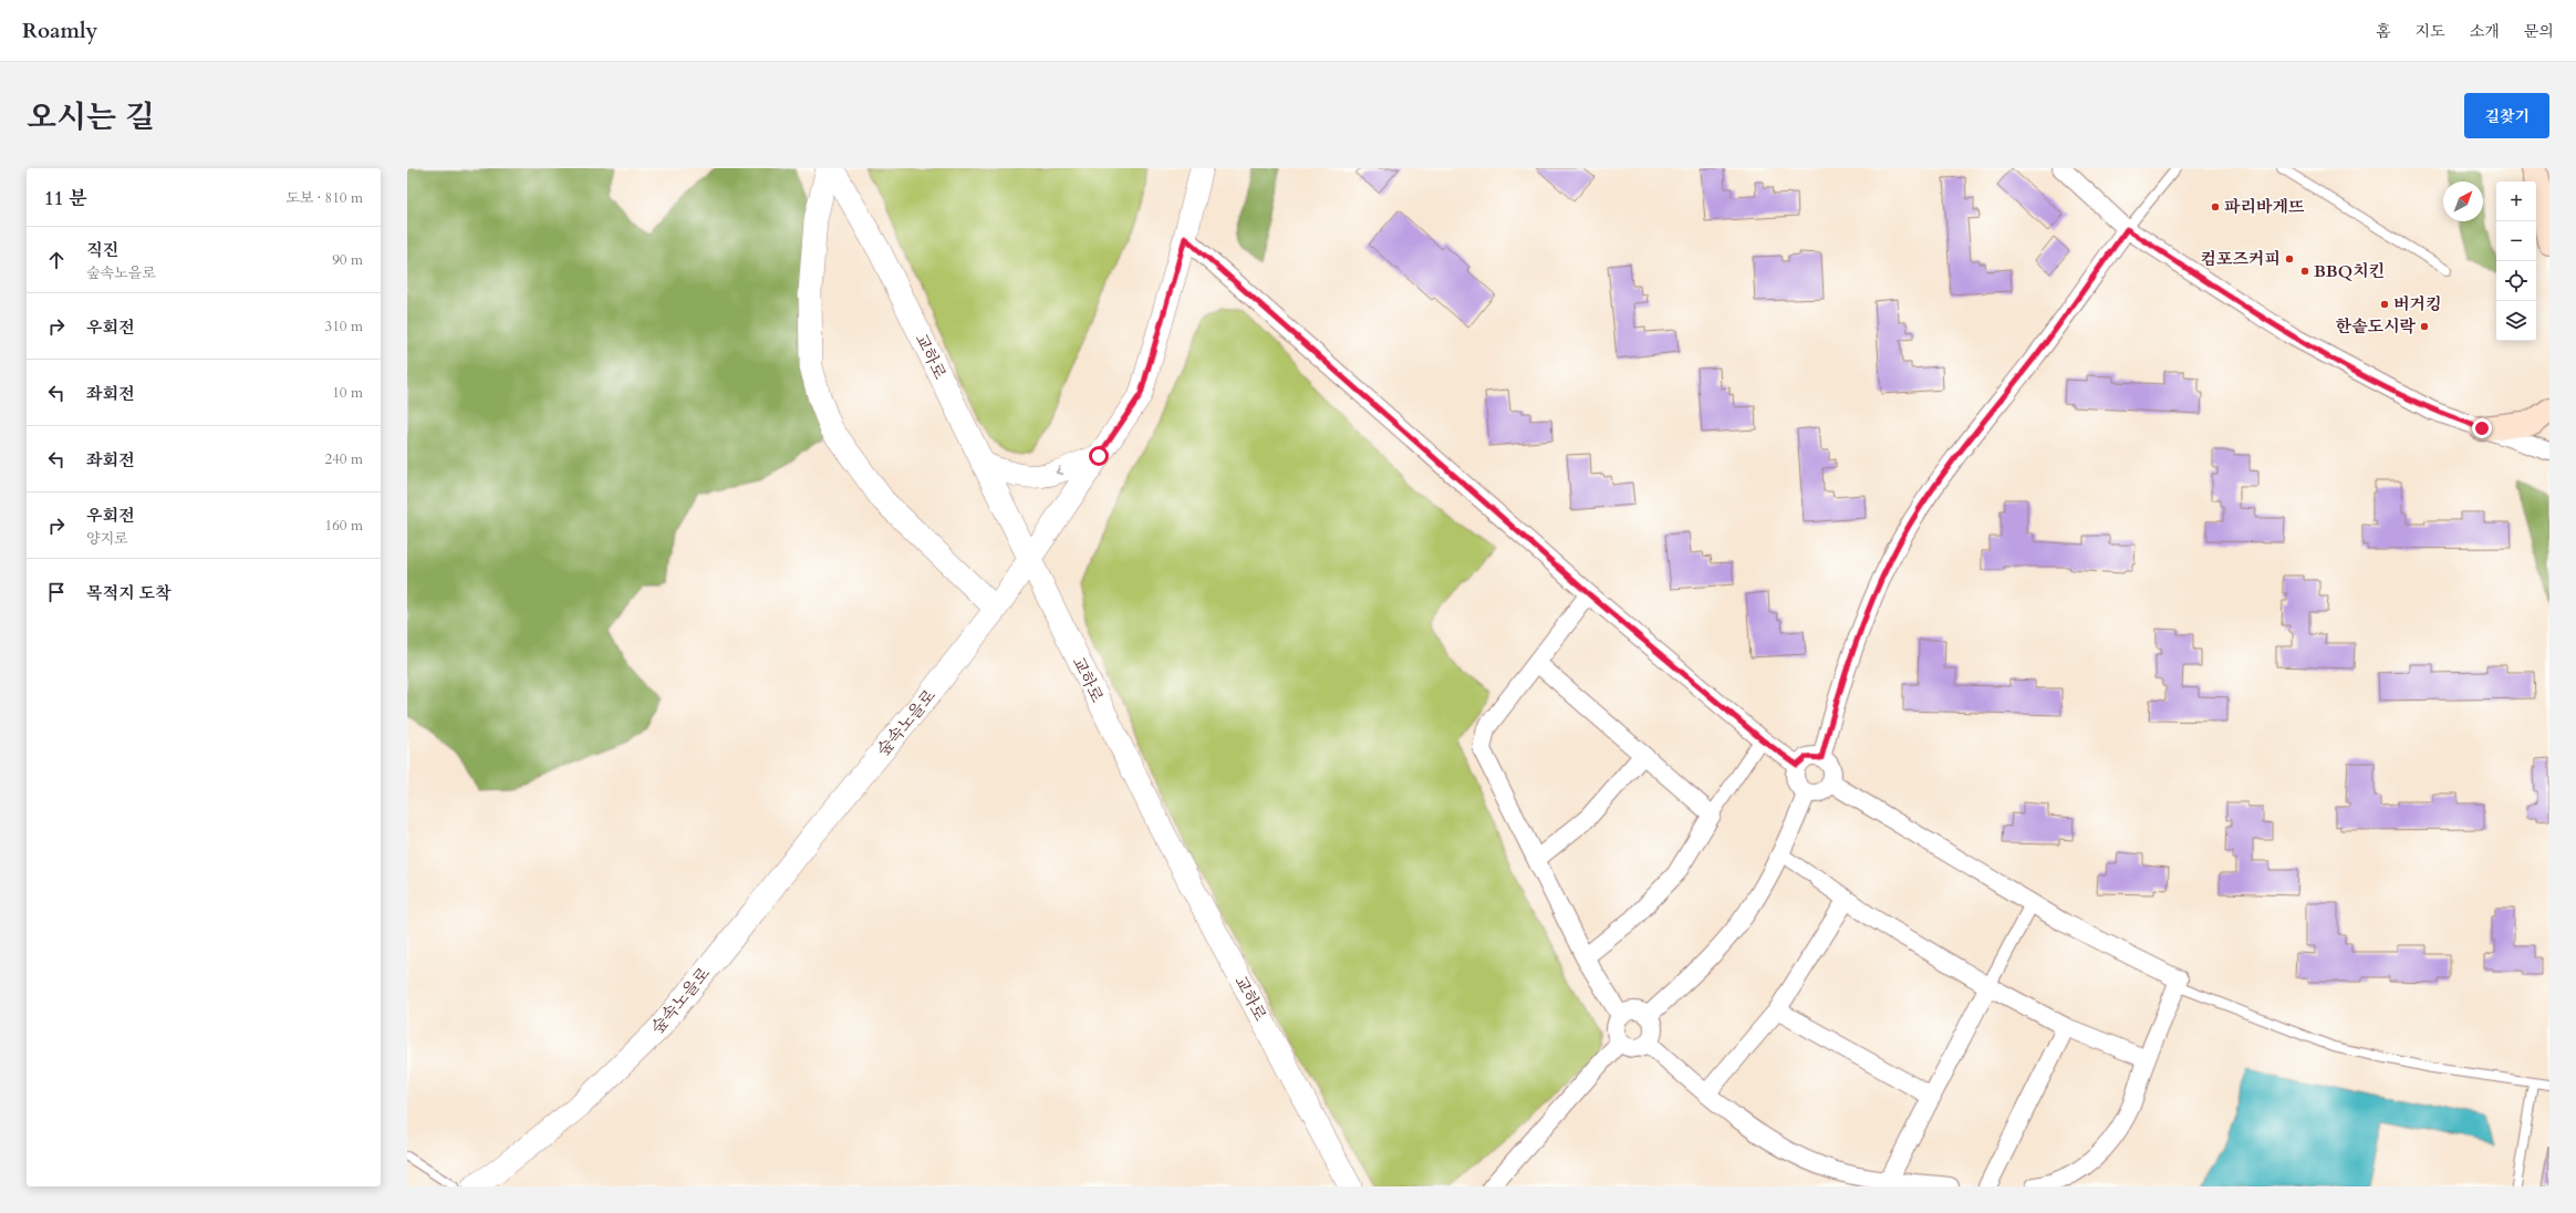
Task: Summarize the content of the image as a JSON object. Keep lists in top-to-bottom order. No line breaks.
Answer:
{"streets":{"street":["교하로","숲속노을로"]},"crossings":[["교하로","숲속노을로"]],"places":["파리바게뜨","컴포즈커피","BBQ치킨","버거킹","한솥도시락"],"north":"top right","page":{"header":"Roamly","nav":["홈","지도","소개","문의"],"title":"오시는 길","buttons":"길찾기","heading":["11 분","도보 · 810 m"],"map_buttons":["+","−"],"list":[["직진","숲속노을로","90 m"],["우회전","310 m"],["좌회전","10 m"],["좌회전","240 m"],["우회전","양지로","160 m"],"목적지 도착"]}}
